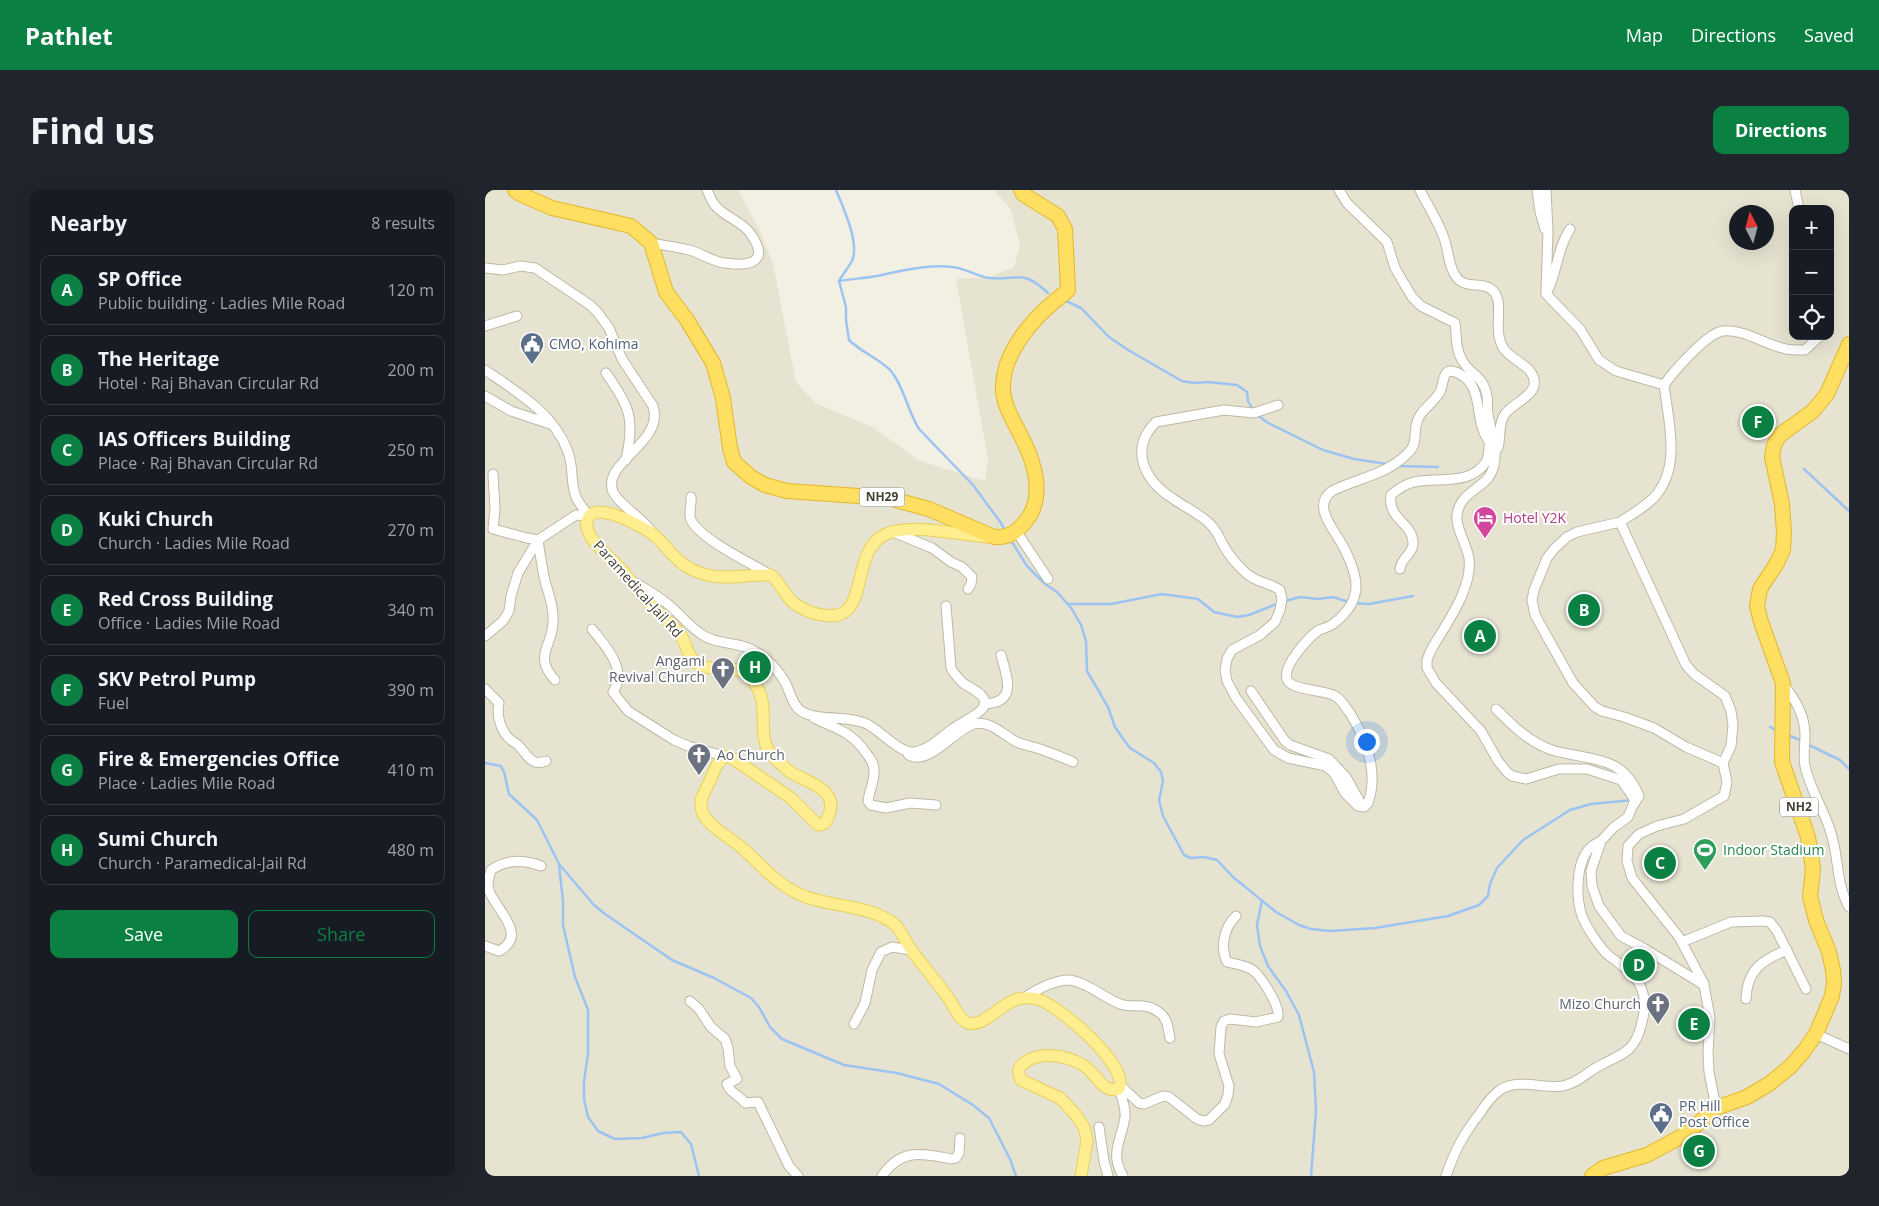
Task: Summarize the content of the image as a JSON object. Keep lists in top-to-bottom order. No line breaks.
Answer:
{"streets":{"highway":["NH29","NH2"],"main road":["Paramedical-Jail Rd"]},"places":{"public building":["CMO, Kohima","PR Hill Post Office"],"hotel":["Hotel Y2K"],"church":["Angami Revival Church","Ao Church","Mizo Church"],"sports":["Indoor Stadium"]},"north":"top","page":{"header":"Pathlet","nav":["Map","Directions","Saved"],"buttons":["Directions",["Save","Share"]],"title":"Find us","heading":["Nearby","8 results"],"map_buttons":["+","−"],"list":[{"mark":"A","name":"SP Office","note":"Public building · Ladies Mile Road","value":"120 m"},{"mark":"B","name":"The Heritage","note":"Hotel · Raj Bhavan Circular Rd","value":"200 m"},{"mark":"C","name":"IAS Officers Building","note":"Place · Raj Bhavan Circular Rd","value":"250 m"},{"mark":"D","name":"Kuki Church","note":"Church · Ladies Mile Road","value":"270 m"},{"mark":"E","name":"Red Cross Building","note":"Office · Ladies Mile Road","value":"340 m"},{"mark":"F","name":"SKV Petrol Pump","note":"Fuel","value":"390 m"},{"mark":"G","name":"Fire & Emergencies Office","note":"Place · Ladies Mile Road","value":"410 m"},{"mark":"H","name":"Sumi Church","note":"Church · Paramedical-Jail Rd","value":"480 m"}],"pins":["F","B","A","H","C","D","E","G"]}}
